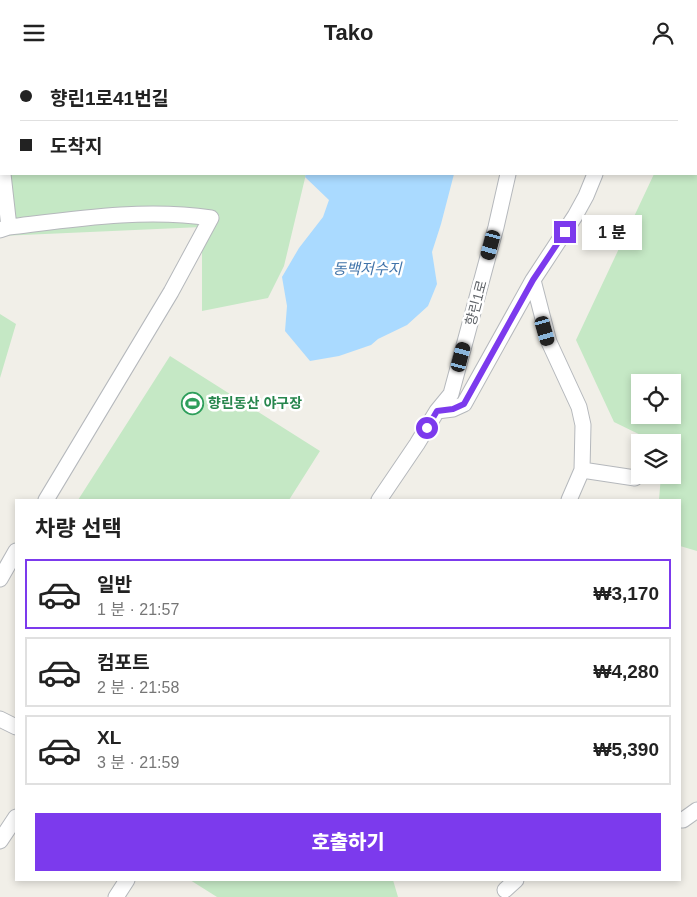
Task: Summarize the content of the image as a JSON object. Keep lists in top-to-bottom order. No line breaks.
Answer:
{"streets":{"street":["향린1로"]},"water":["동백저수지"],"places":{"sports":["향린동산 야구장"]},"page":{"header":"Tako","banner":["향린1로41번길","도착지"],"bubble":"1 분","heading":"차량 선택","list":[{"name":"일반","note":"1 분 · 21:57","value":"₩3,170"},{"name":"컴포트","note":"2 분 · 21:58","value":"₩4,280"},{"name":"XL","note":"3 분 · 21:59","value":"₩5,390"}],"buttons":"호출하기"}}
